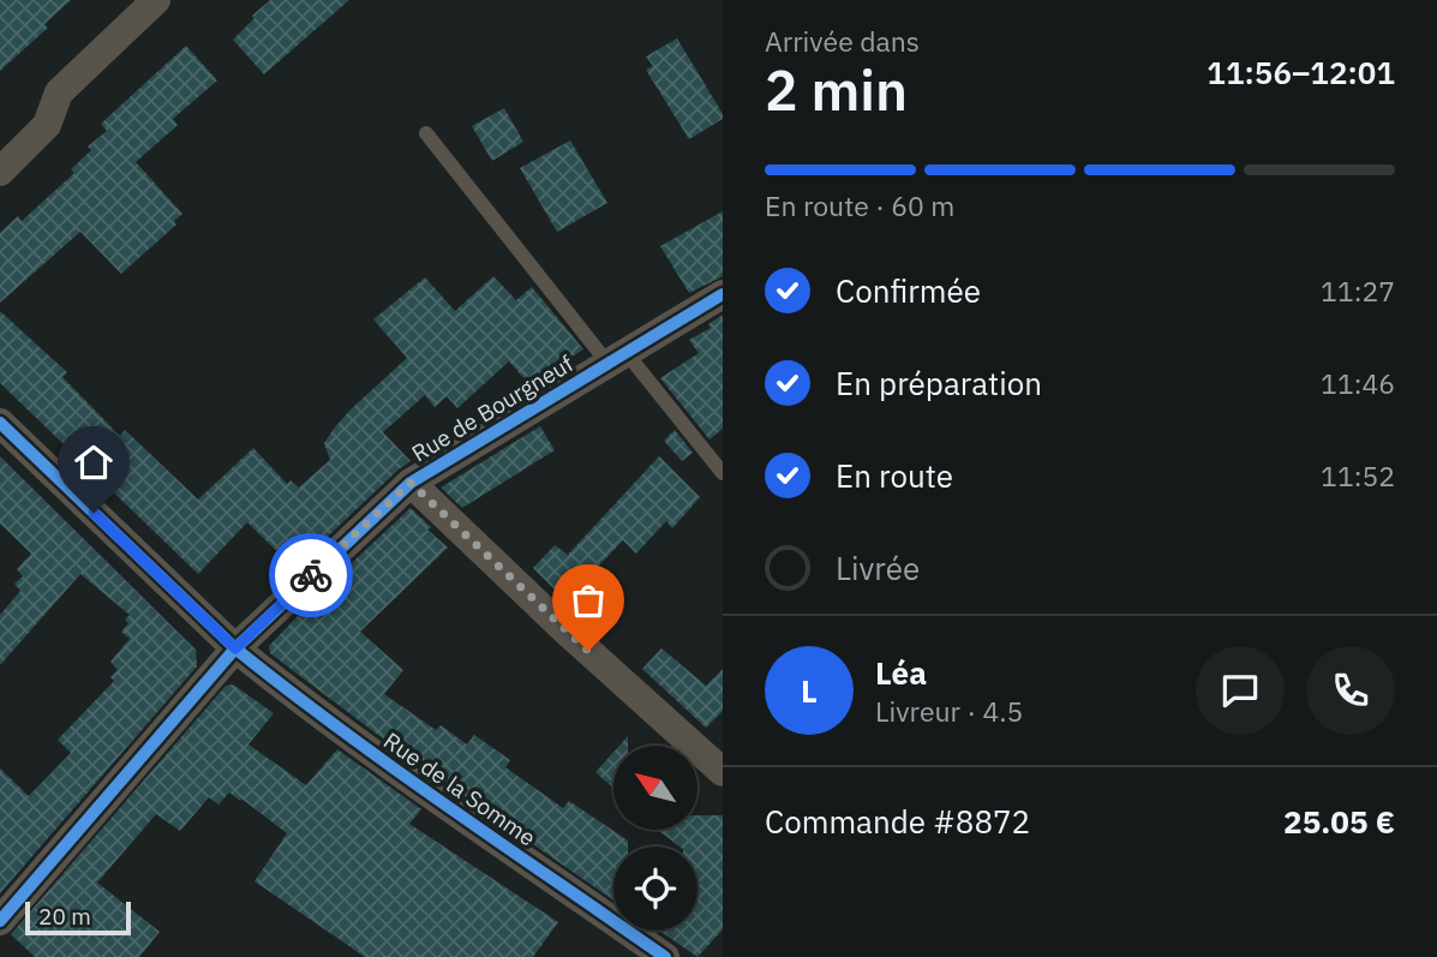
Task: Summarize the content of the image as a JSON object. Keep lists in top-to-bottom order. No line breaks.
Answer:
{"streets":{"street":["Rue de Bourgneuf","Rue de la Somme"]},"crossings":[["Rue de Bourgneuf","Rue de la Somme"]],"scale_bar":"20 m","north":"top left","page":{"heading":["2 min","Arrivée dans","11:56–12:01"],"panel":["Léa","Livreur · 4.5","Commande #8872","25.05 €"],"bar":"En route · 60 m","list":[["Confirmée","11:27"],["En préparation","11:46"],["En route","11:52"],"Livrée"],"round":"L","scale":"20 m"}}
